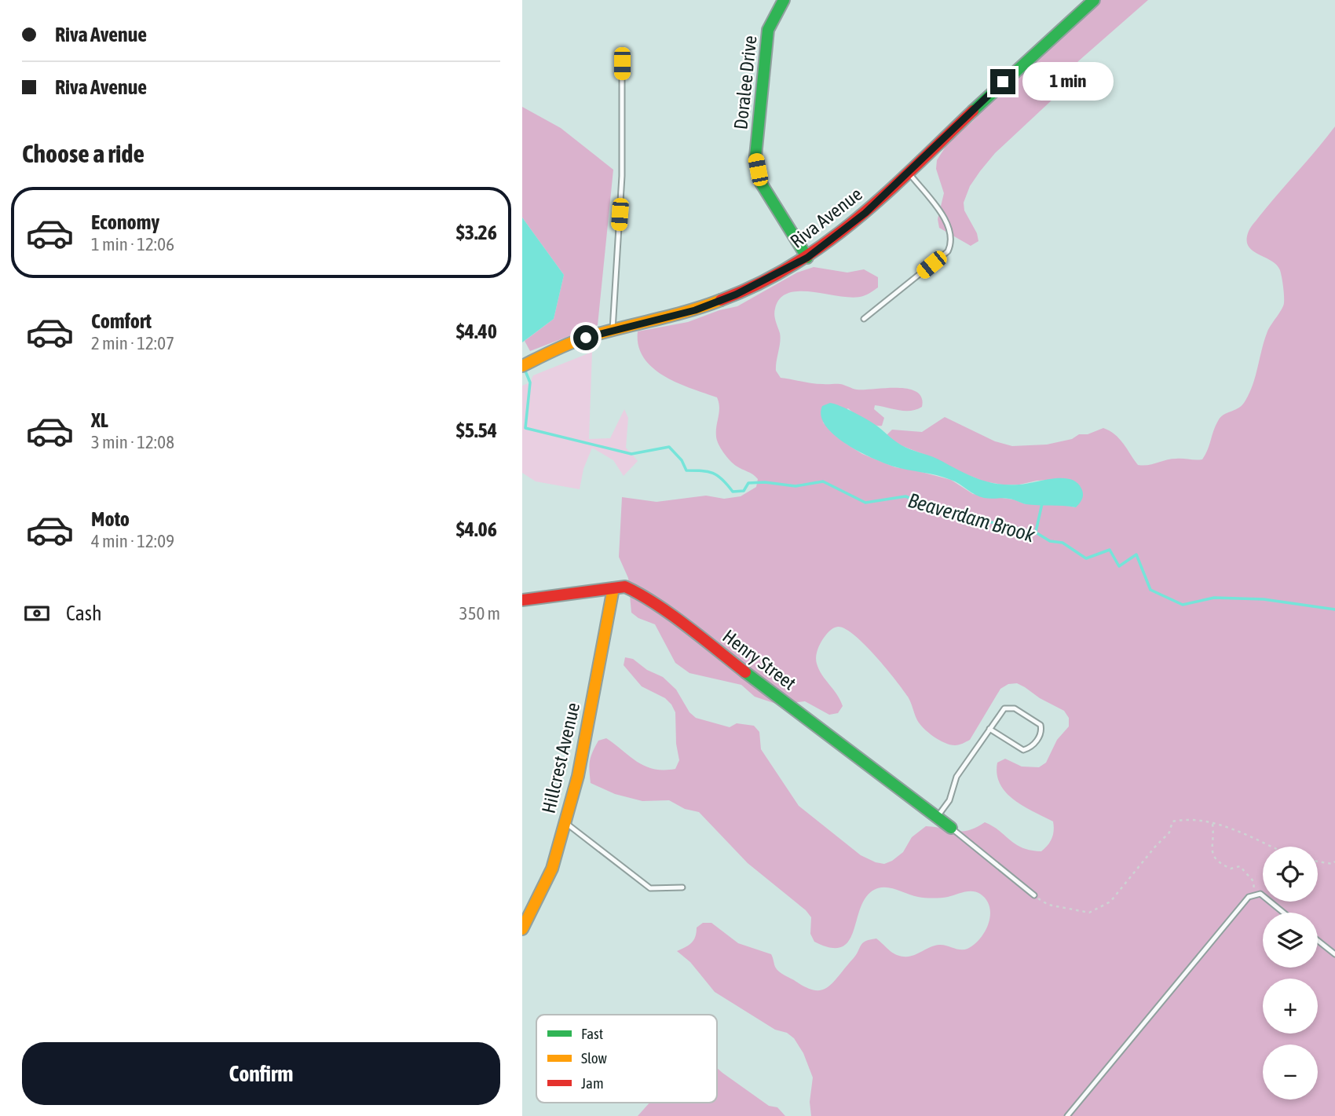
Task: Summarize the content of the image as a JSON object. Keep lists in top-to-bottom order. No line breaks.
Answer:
{"streets":{"street":["Doralee Drive","Riva Avenue","Henry Street","Hillcrest Avenue"]},"crossings":[["Doralee Drive","Riva Avenue"],["Henry Street","Hillcrest Avenue"]],"water":["Beaverdam Brook"],"legend":["Fast","Slow","Jam"],"page":{"banner":["Riva Avenue","Riva Avenue"],"bubble":"1 min","heading":"Choose a ride","list":[{"name":"Economy","note":"1 min · 12:06","value":"$3.26"},{"name":"Comfort","note":"2 min · 12:07","value":"$4.40"},{"name":"XL","note":"3 min · 12:08","value":"$5.54"},{"name":"Moto","note":"4 min · 12:09","value":"$4.06"}],"pay":["Cash","350 m"],"map_buttons":["+","−"],"buttons":"Confirm"}}
